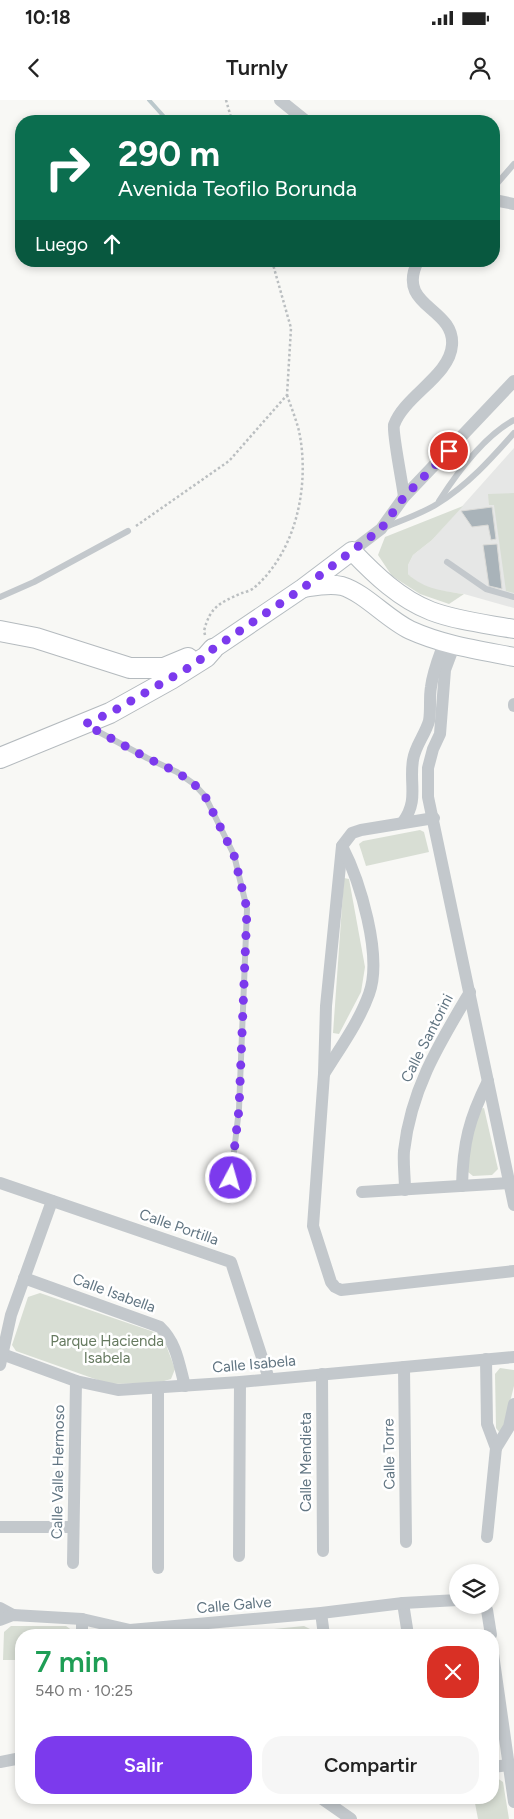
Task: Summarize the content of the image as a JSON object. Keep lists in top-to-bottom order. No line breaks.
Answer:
{"streets":{"street":["Calle Santorini","Calle Portilla","Calle Isabella","Calle Isabela","Calle Torre","Calle Mendieta","Calle Valle Hermoso","Calle Galve"]},"crossings":[["Calle Portilla","Calle Isabela"],["Calle Isabella","Calle Isabela"],["Calle Isabela","Calle Torre"],["Calle Isabela","Calle Mendieta"],["Calle Isabela","Calle Valle Hermoso"]],"parks":["Parque Hacienda Isabela"],"page":{"status":"10:18","header":"Turnly","turn":["290 m","Avenida Teofilo Borunda"],"then":"Luego","heading":["7 min","540 m · 10:25"],"buttons":["Salir","Compartir"]}}
